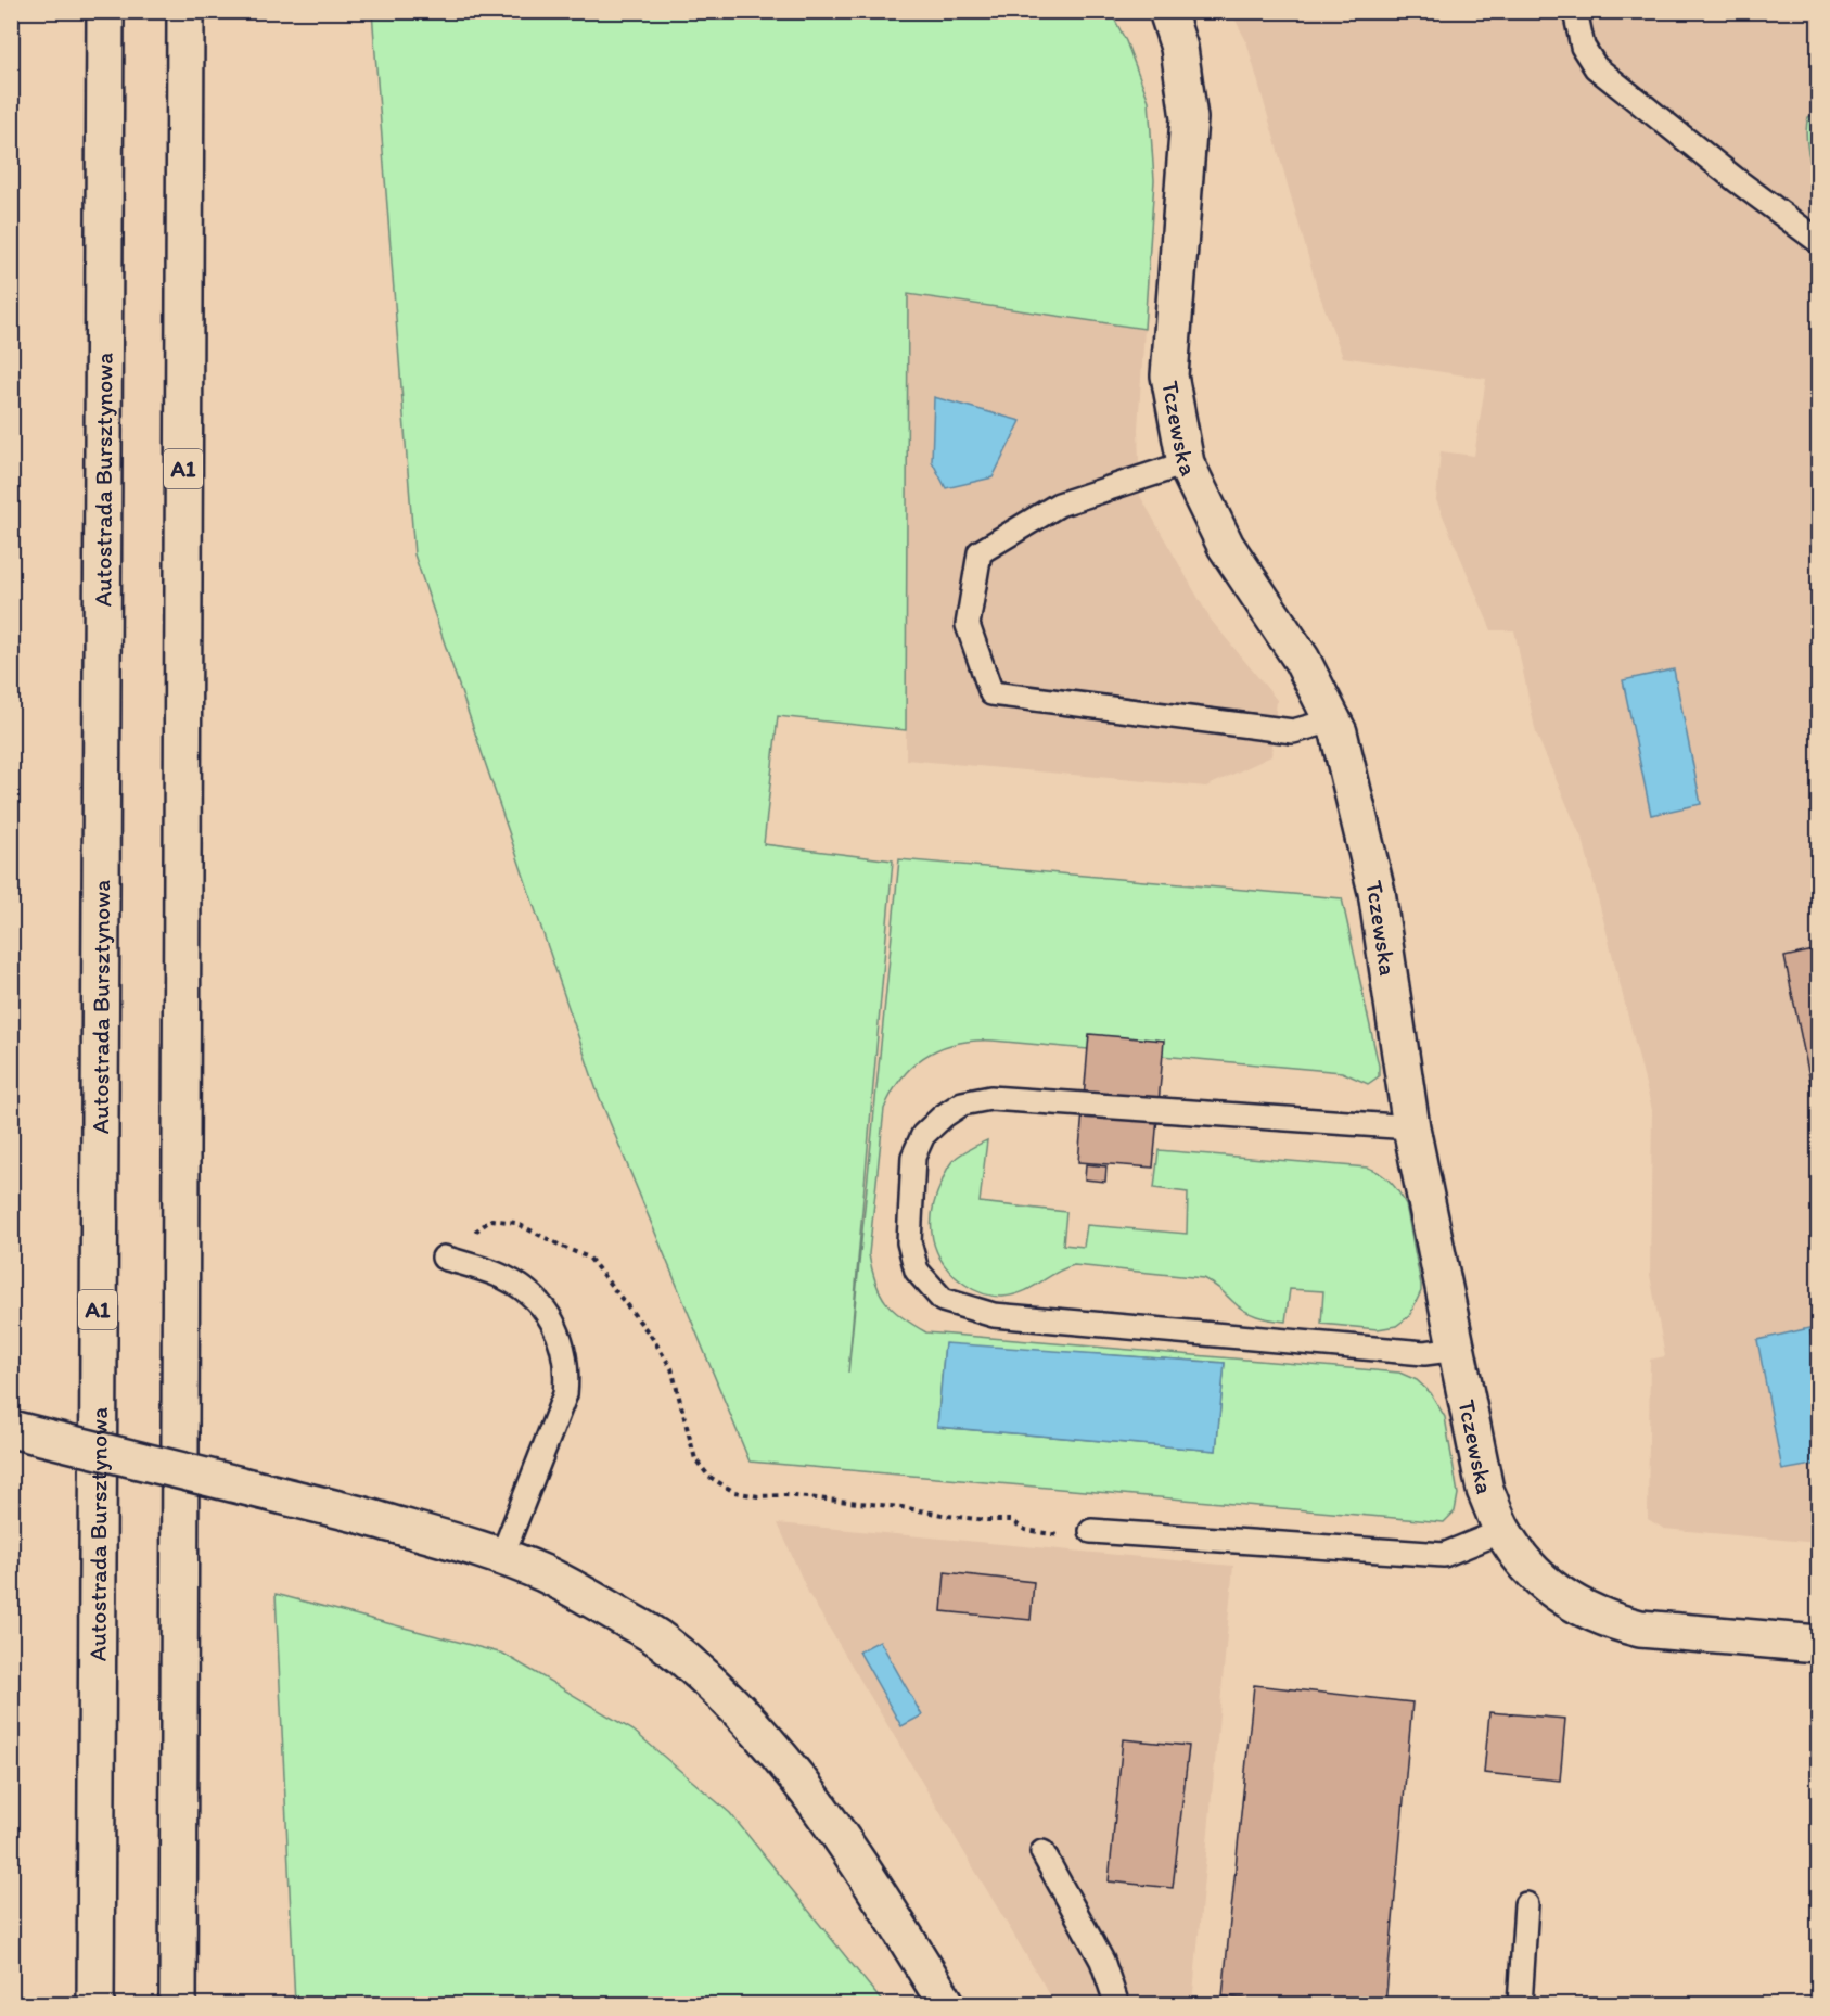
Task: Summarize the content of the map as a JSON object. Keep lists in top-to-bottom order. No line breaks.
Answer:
{"streets":{"main road":["Tczewska","A1","Autostrada Bursztynowa"]}}
